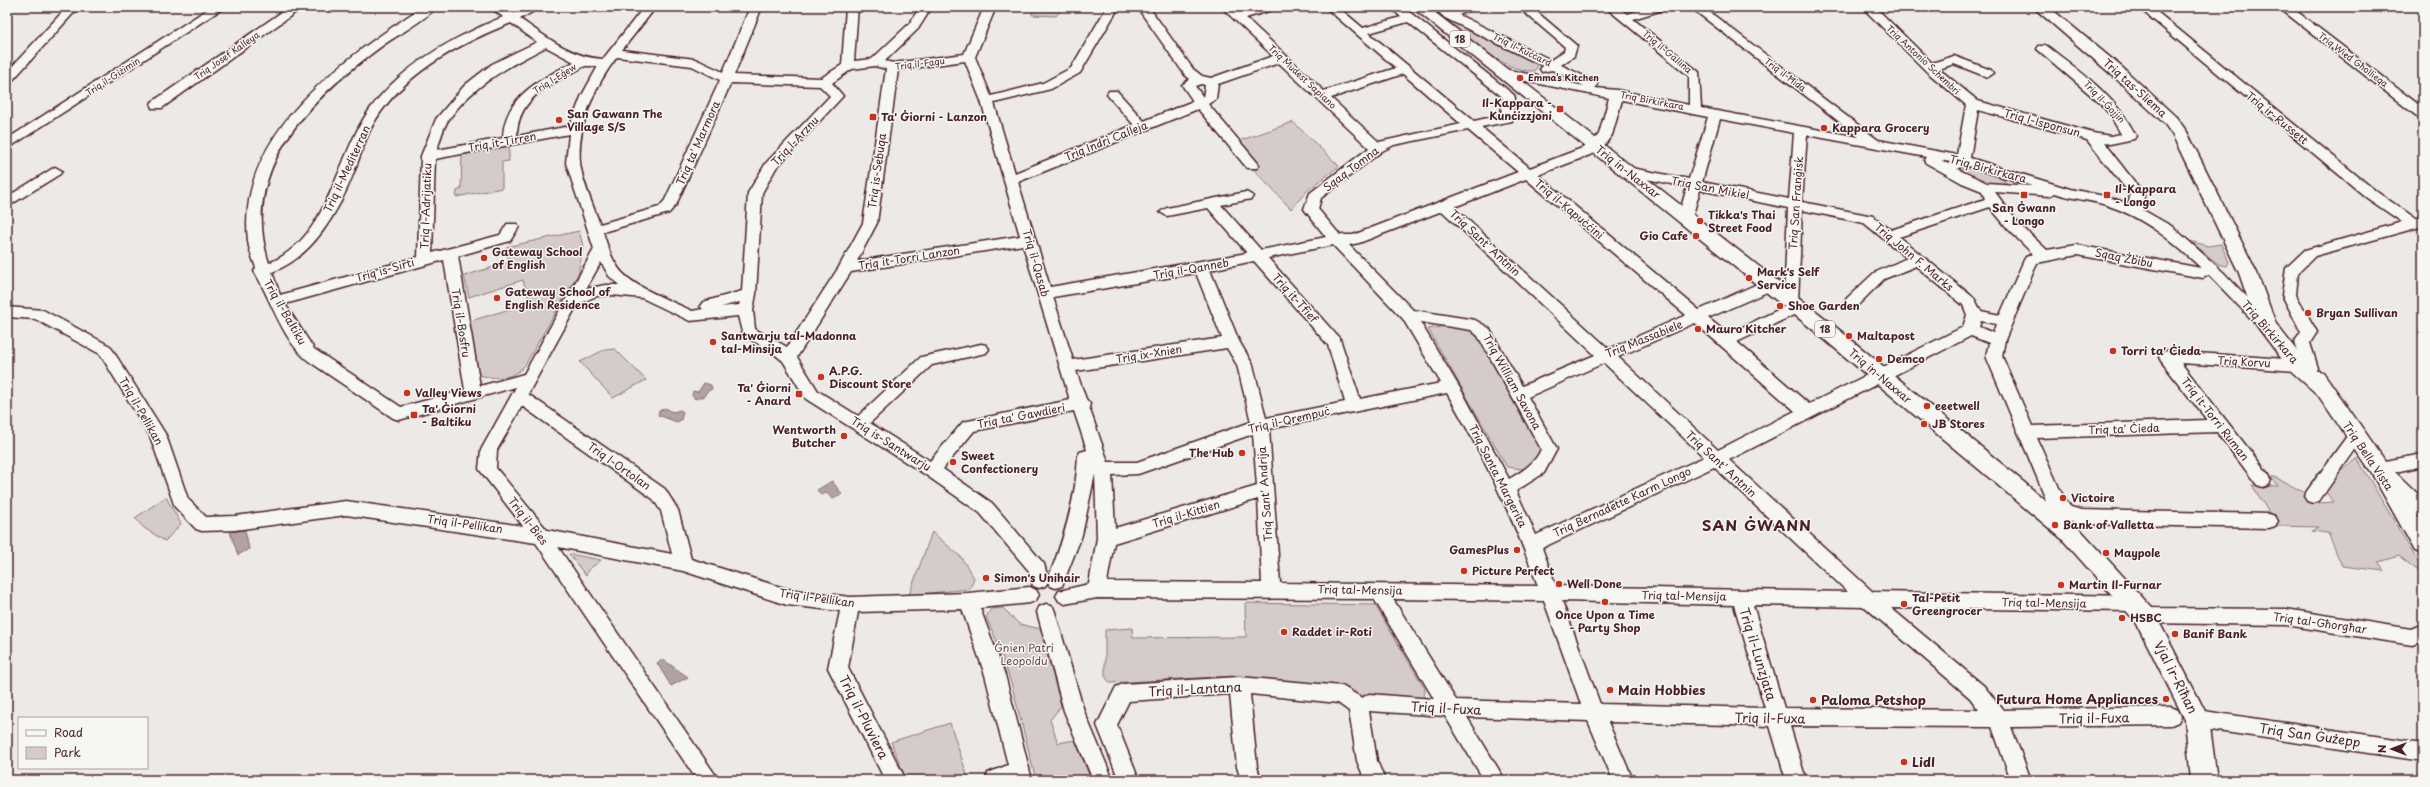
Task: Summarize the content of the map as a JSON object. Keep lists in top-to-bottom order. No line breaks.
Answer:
{"streets":{"main road":["18","Triq tas-Sliema","Triq Birkirkara","Triq in-Naxxar","Triq Bella Vista","Vjal ir-Riħan"],"street":["Triq il-Kuċċard","Triq il-Gallina","Triq Josef Kalleya","Triq Antonio Schembri","Triq Wied Għollieqa","Triq il-Fagu","Triq il-Ħida","Triq il-Giżimin","Triq Mudest Sapiano","Triq l-Eǵew","Triq il-Ġojjin","Triq ir-Russett","Triq l-Isponsun","Triq l-Arznu","Triq Indrì Calleja","Triq it-Tirren","Triq ta' Marmora","Triq il-Mediterran","Sqaq Tomna","Triq is-Sebuqa","Triq San Mikiel","Triq San Franġisk","Triq l-Adrijatiku","Triq il-Kapuċċini","Triq Sant' Antnin","Triq John F. Marks","Triq it-Torri Lanzon","Sqaq Żbibu","Triq il-Qasab","Triq il-Qanneb","Triq is-Sirti","Triq it-Tfief","Triq il-Baltiku","Triq il-Bosfru","Triq Massabiele","Triq ix-Xnien","Triq Korvu","Triq William Savona","Triq il-Pellikan","Triq ta' Gawdieri","Triq it-Torri Ruman","Triq il-Qrempuċ","Triq ta' Ċieda","Triq is-Santwarju","Triq l-Ortolan","Triq Santa Margerita","Triq Sant' Andrija","Triq Bernadette Karm Longo","Triq il-Kittien","Triq il-Bies","Triq tal-Mensija","Triq tal-Għorgħar","Triq il-Lunzjata","Triq il-Lantana","Triq il-Fuxa","Triq il-Pluviera","Triq San Ġużepp"]},"crossings":[["Triq il-Kuċċard","Triq Birkirkara"],["Triq il-Gallina","Triq Birkirkara"],["Triq Antonio Schembri","Triq l-Isponsun"],["Triq il-Fagu","Triq is-Sebuqa"],["Triq il-Fagu","Triq il-Qasab"],["Triq il-Ħida","Triq Birkirkara"],["Triq Mudest Sapiano","Sqaq Tomna"],["Triq l-Eǵew","Triq it-Tirren"],["Triq tas-Sliema","Triq Birkirkara"],["Triq tas-Sliema","Triq Korvu"],["Triq Birkirkara","Triq l-Isponsun"],["Triq Birkirkara","Sqaq Tomna"],["Triq Birkirkara","Triq in-Naxxar"],["Triq Birkirkara","Triq San Franġisk"],["Triq Birkirkara","Triq Korvu"],["Triq Birkirkara","Triq Bella Vista"],["Triq il-Ġojjin","Triq l-Isponsun"],["Triq l-Arznu","Triq is-Santwarju"],["Triq Indrì Calleja","Triq il-Qasab"],["Triq it-Tirren","Triq l-Adrijatiku"],["Triq il-Mediterran","Triq il-Baltiku"],["Sqaq Tomna","Triq il-Kapuċċini"],["Sqaq Tomna","Triq Santa Margerita"],["Triq is-Sebuqa","Triq it-Torri Lanzon"],["Triq in-Naxxar","Triq San Mikiel"],["Triq in-Naxxar","Triq San Franġisk"],["Triq in-Naxxar","Triq il-Qanneb"],["Triq in-Naxxar","Triq Massabiele"],["Triq in-Naxxar","Triq Bernadette Karm Longo"],["Triq in-Naxxar","Triq tal-Mensija"],["Triq in-Naxxar","Triq tal-Għorgħar"],["Triq in-Naxxar","Vjal ir-Riħan"],["Triq San Mikiel","Triq San Franġisk"],["Triq San Mikiel","Triq John F. Marks"],["Triq San Franġisk","Triq John F. Marks"],["Triq l-Adrijatiku","Triq is-Sirti"],["Triq il-Kapuċċini","Triq il-Qanneb"],["Triq il-Kapuċċini","Triq Massabiele"],["Triq il-Kapuċċini","Triq Bernadette Karm Longo"],["Triq Sant' Antnin","Triq il-Qanneb"],["Triq Sant' Antnin","Triq Massabiele"],["Triq Sant' Antnin","Triq Bernadette Karm Longo"],["Triq Sant' Antnin","Triq tal-Mensija"],["Triq Sant' Antnin","Triq il-Fuxa"],["Triq John F. Marks","Triq Bernadette Karm Longo"],["Triq it-Torri Lanzon","Triq il-Qasab"],["Triq it-Torri Lanzon","Triq is-Santwarju"],["Triq il-Qasab","Triq il-Qanneb"],["Triq il-Qasab","Triq ix-Xnien"],["Triq il-Qasab","Triq il-Pellikan"],["Triq il-Qasab","Triq ta' Gawdieri"],["Triq il-Qasab","Triq il-Qrempuċ"],["Triq il-Qasab","Triq is-Santwarju"],["Triq il-Qasab","Triq il-Kittien"],["Triq il-Qasab","Triq tal-Mensija"],["Triq il-Qanneb","Triq it-Tfief"],["Triq il-Qanneb","Triq Santa Margerita"],["Triq il-Qanneb","Triq Sant' Andrija"],["Triq is-Sirti","Triq il-Baltiku"],["Triq is-Sirti","Triq il-Bosfru"],["Triq it-Tfief","Triq il-Qrempuċ"],["Triq il-Baltiku","Triq il-Bosfru"],["Triq il-Baltiku","Triq il-Bies"],["Triq Massabiele","Triq William Savona"],["Triq ix-Xnien","Triq Sant' Andrija"],["Triq Korvu","Triq it-Torri Ruman"],["Triq William Savona","Triq Santa Margerita"],["Triq il-Pellikan","Triq is-Santwarju"],["Triq il-Pellikan","Triq l-Ortolan"],["Triq il-Pellikan","Triq il-Bies"],["Triq il-Pellikan","Triq tal-Mensija"],["Triq il-Pellikan","Triq il-Pluviera"],["Triq ta' Gawdieri","Triq is-Santwarju"],["Triq it-Torri Ruman","Triq ta' Ċieda"],["Triq il-Qrempuċ","Triq Santa Margerita"],["Triq il-Qrempuċ","Triq Sant' Andrija"],["Triq is-Santwarju","Triq tal-Mensija"],["Triq l-Ortolan","Triq il-Bies"],["Triq Santa Margerita","Triq Bernadette Karm Longo"],["Triq Santa Margerita","Triq tal-Mensija"],["Triq Santa Margerita","Triq il-Fuxa"],["Triq Sant' Andrija","Triq il-Kittien"],["Triq Sant' Andrija","Triq tal-Mensija"],["Triq tal-Mensija","Triq tal-Għorgħar"],["Triq tal-Mensija","Triq il-Lunzjata"],["Triq tal-Mensija","Vjal ir-Riħan"],["Triq tal-Għorgħar","Vjal ir-Riħan"],["Triq il-Lunzjata","Triq il-Fuxa"],["Vjal ir-Riħan","Triq San Ġużepp"],["Triq il-Lantana","Triq il-Fuxa"]],"districts":["SAN ĠWANN"],"parks":["Ġnien Patri Leopoldu"],"places":{"other":["Emma’s Kitchen","San Gawann The Village S/S","Kappara Grocery","Tikka's Thai Street Food","Gio Cafe","Gateway School of English","Mark's Self Service","Gateway School of English Residence","Shoe Garden","Bryan Sullivan","Mauro Kitcher","Maltapost","Santwarju tal-Madonna tal-Minsija","Torri ta' Ċieda","Demco","A.P.G. Discount Store","Valley Views","eeetwell","JB Stores","Wentworth Butcher","The Hub","Sweet Confectionery","Victoire","Bank of Valletta","GamesPlus","Maypole","Picture Perfect","Simon's Unihair","Well Done","Martin Il-Furnar","Once Upon a Time - Party Shop","Tal-Petit Greengrocer","HSBC","Raddet ir-Roti","Banif Bank","Main Hobbies","Futura Home Appliances","Paloma Petshop","Lidl"],"transit":["Il-Kappara - Kunċizzjoni","Ta' Ġiorni - Lanzon","San Ġwann - Longo","Il-Kappara - Longo","Ta' Ġiorni - Anard","Ta' Ġiorni - Baltiku"]},"legend":["Road","Park"],"north":"left"}
